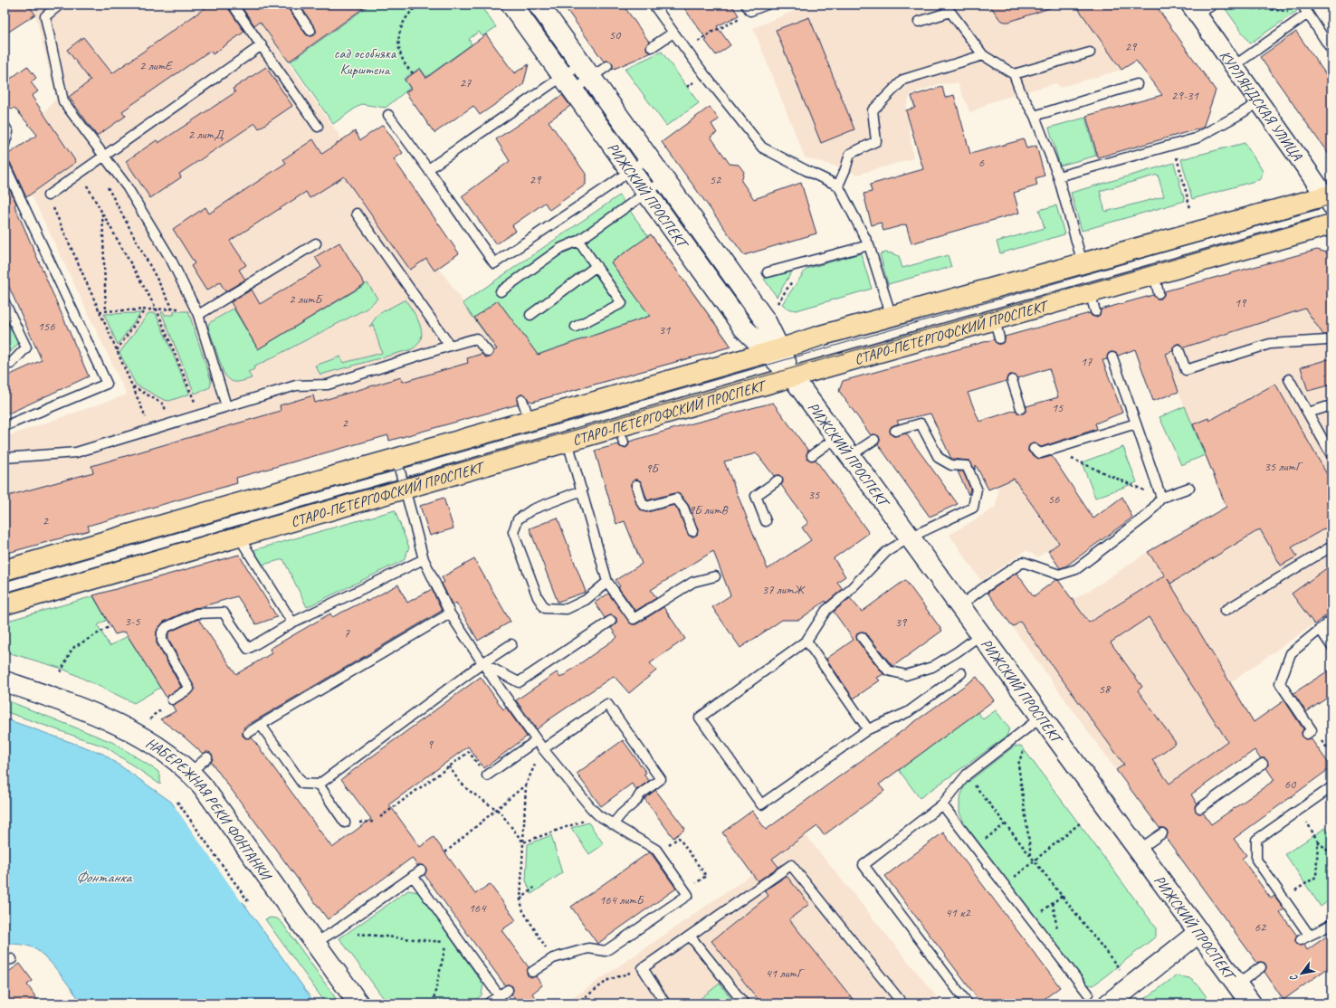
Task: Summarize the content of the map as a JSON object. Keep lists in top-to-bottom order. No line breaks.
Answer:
{"streets":{"main road":["СТАРО-ПЕТЕРГОФСКИЙ ПРОСПЕКТ"],"street":["КУРЛЯНДСКАЯ УЛИЦА","РИЖСКИЙ ПРОСПЕКТ","НАБЕРЕЖНАЯ РЕКИ ФОНТАНКИ"]},"crossings":[["КУРЛЯНДСКАЯ УЛИЦА","СТАРО-ПЕТЕРГОФСКИЙ ПРОСПЕКТ"],["РИЖСКИЙ ПРОСПЕКТ","СТАРО-ПЕТЕРГОФСКИЙ ПРОСПЕКТ"]],"water":["Фонтанка"],"parks":["сад особняка Кирштена"],"house_numbers":["50","29","2 литЕ","27","29-31","2 литД","6","29","52","2 литБ","19","156","31","17","15","2","35 литГ","9Б","35","56","9Б литВ","2","37 литЖ","3-5","39","7","58","9","60","164 литБ","164","41 к2","62","41 литГ"],"north":"bottom left"}
